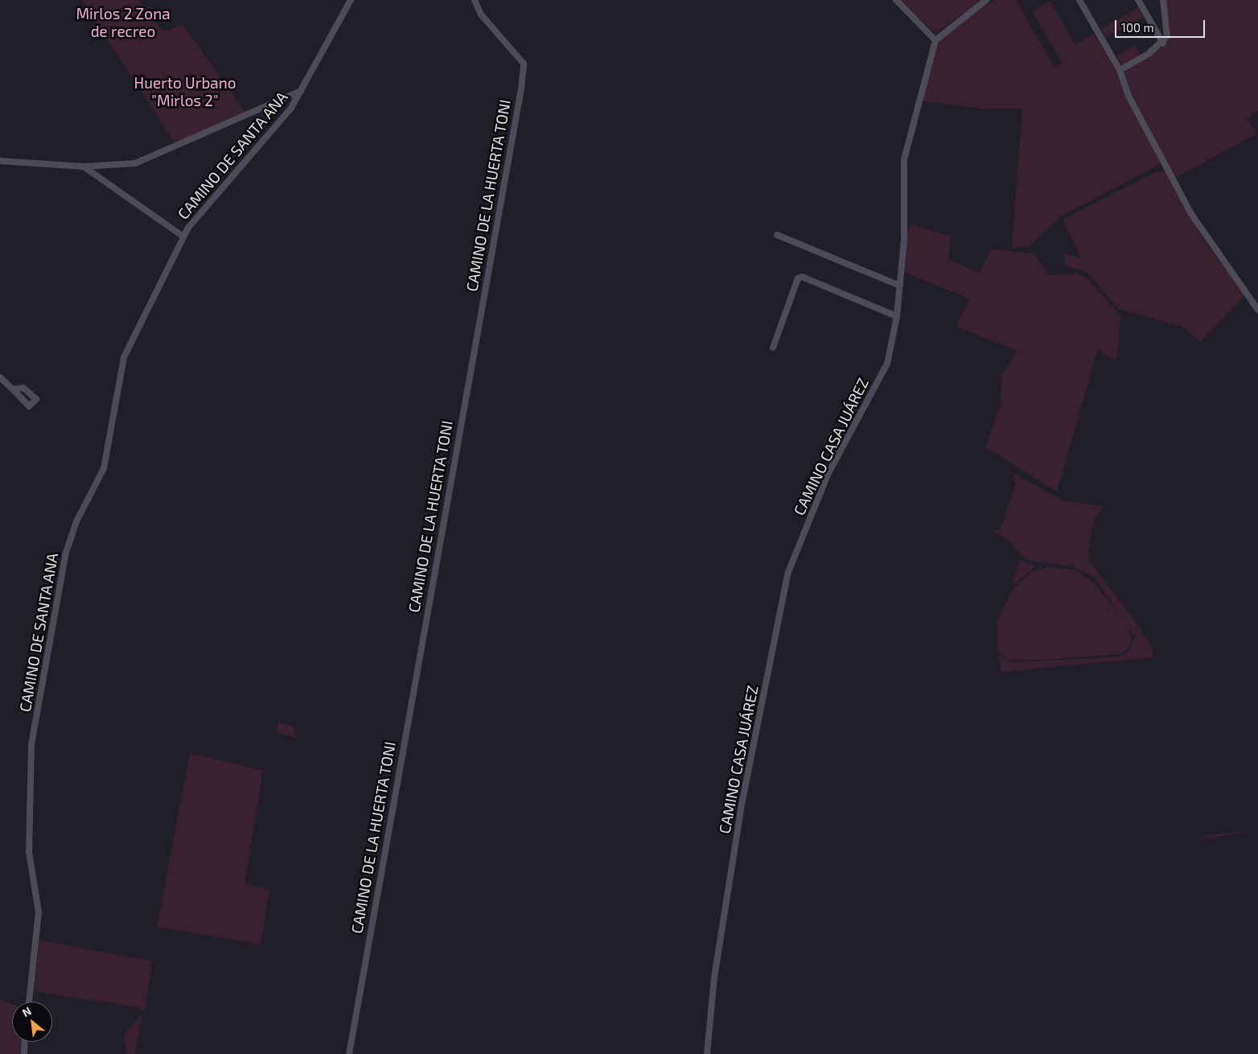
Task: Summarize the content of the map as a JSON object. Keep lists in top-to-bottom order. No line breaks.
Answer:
{"streets":{"street":["CAMINO DE SANTA ANA","CAMINO DE LA HUERTA TONI","CAMINO CASA JUÁREZ"]},"parks":["Mirlos 2 Zona de recreo","Huerto Urbano \"Mirlos 2\""],"scale_bar":"100 m","north":"top left"}
